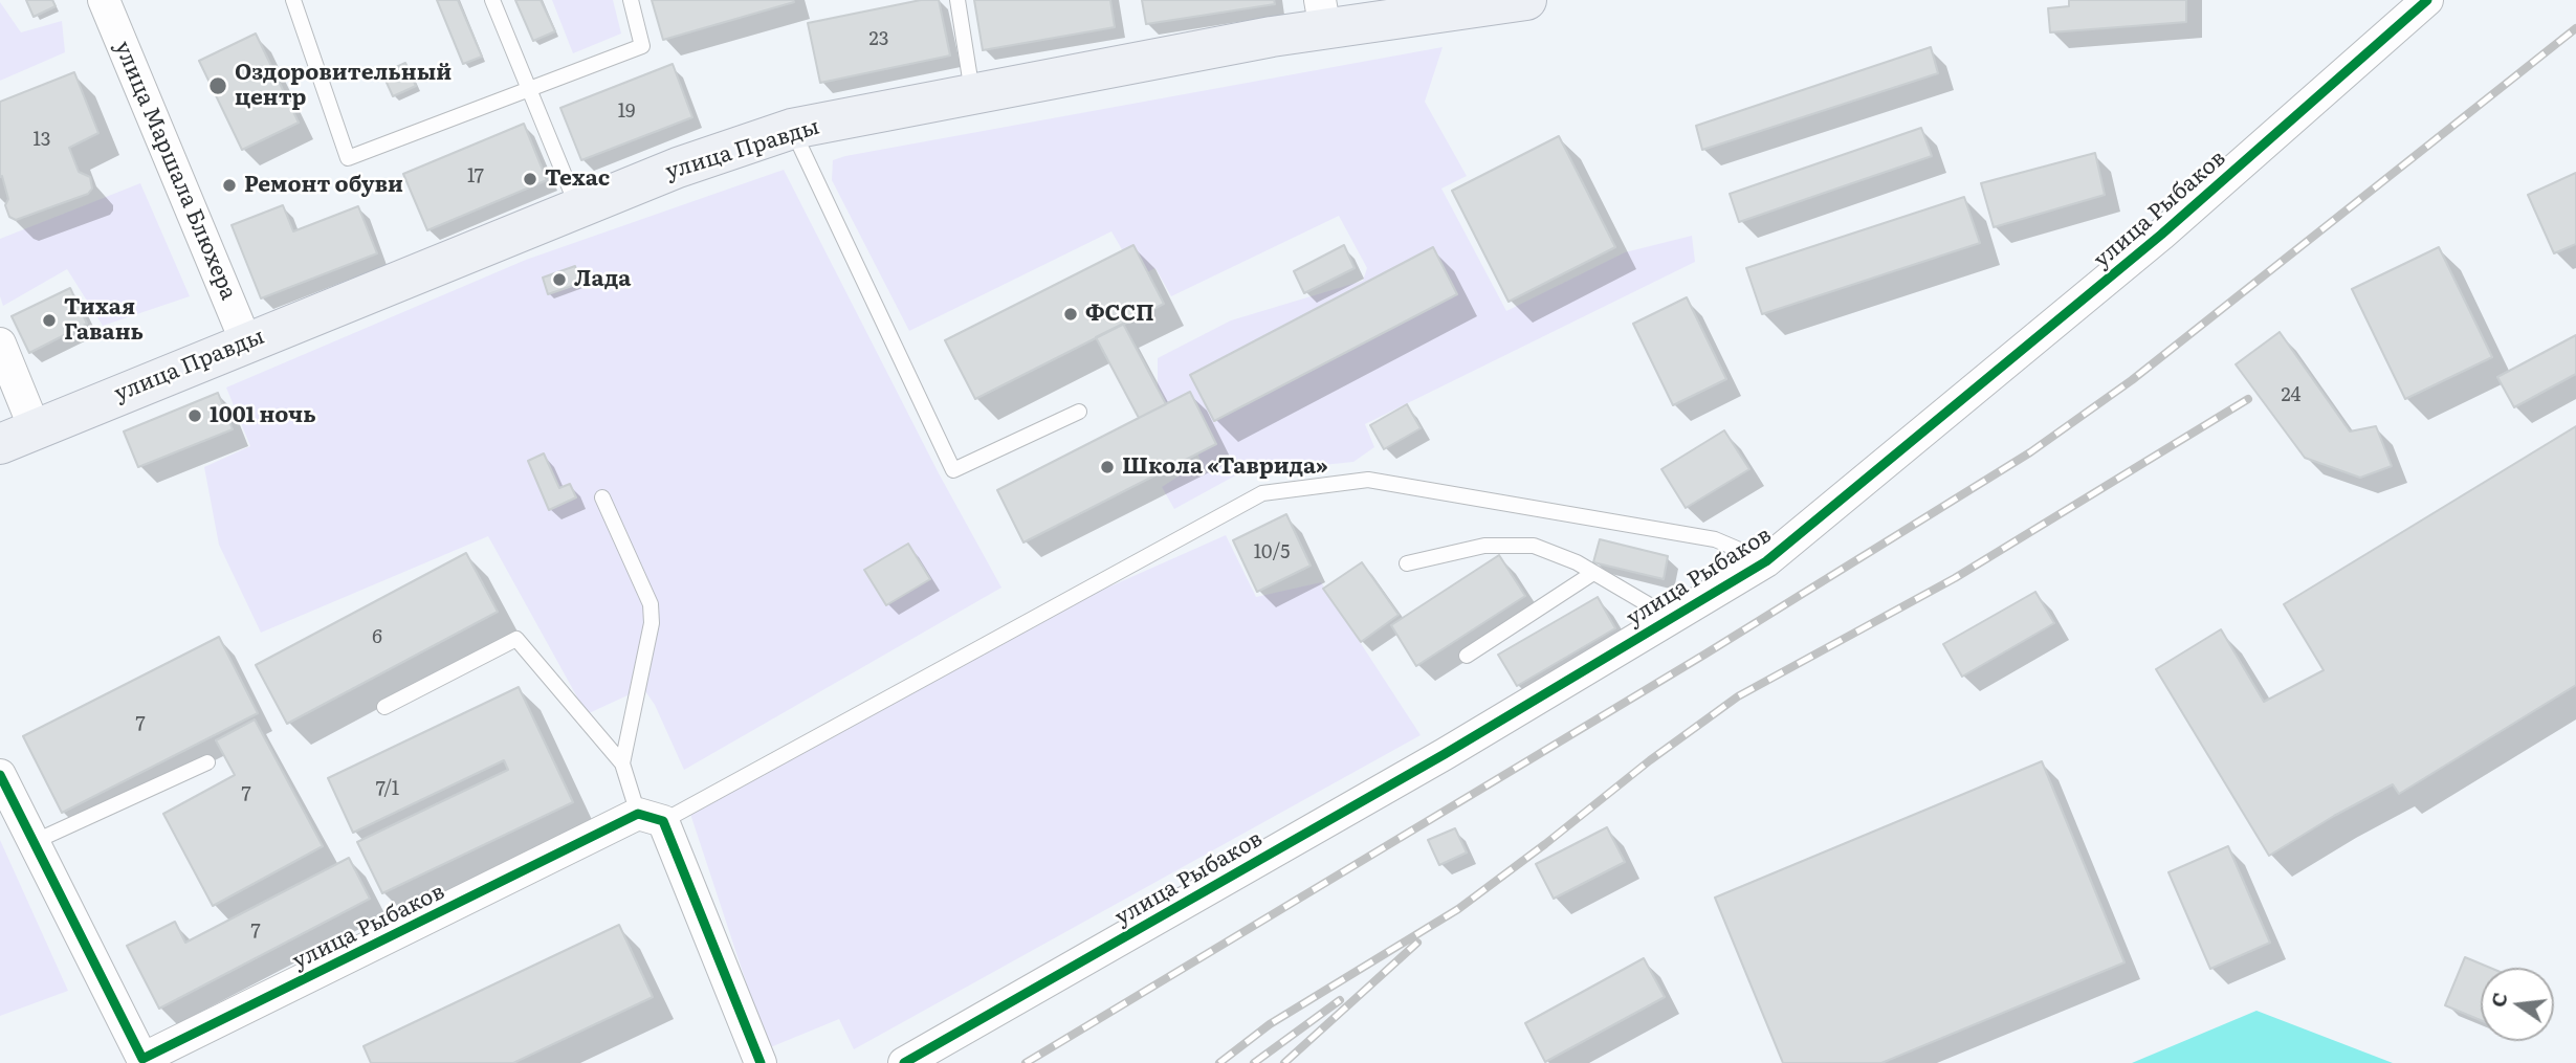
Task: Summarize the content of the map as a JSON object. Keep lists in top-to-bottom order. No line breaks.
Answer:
{"streets":{"main road":["улица Правды"],"street":["улица Маршала Блюхера","улица Рыбаков"]},"crossings":[["улица Правды","улица Маршала Блюхера"]],"places":["Оздоровительный центр","Техас","Ремонт обуви","Лада","ФССП","Тихая Гавань","1001 ночь","Школа «Таврида»"],"house_numbers":["23","19","13","17","24","10/5","6","7","7/1","7","7"],"north":"left"}
